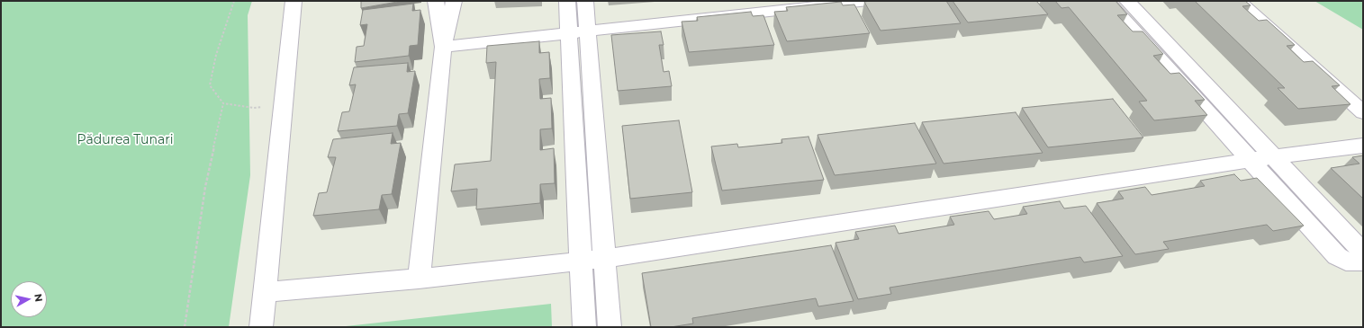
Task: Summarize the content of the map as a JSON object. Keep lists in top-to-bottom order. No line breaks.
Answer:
{"parks":["Pădurea Tunari"],"north":"right"}
